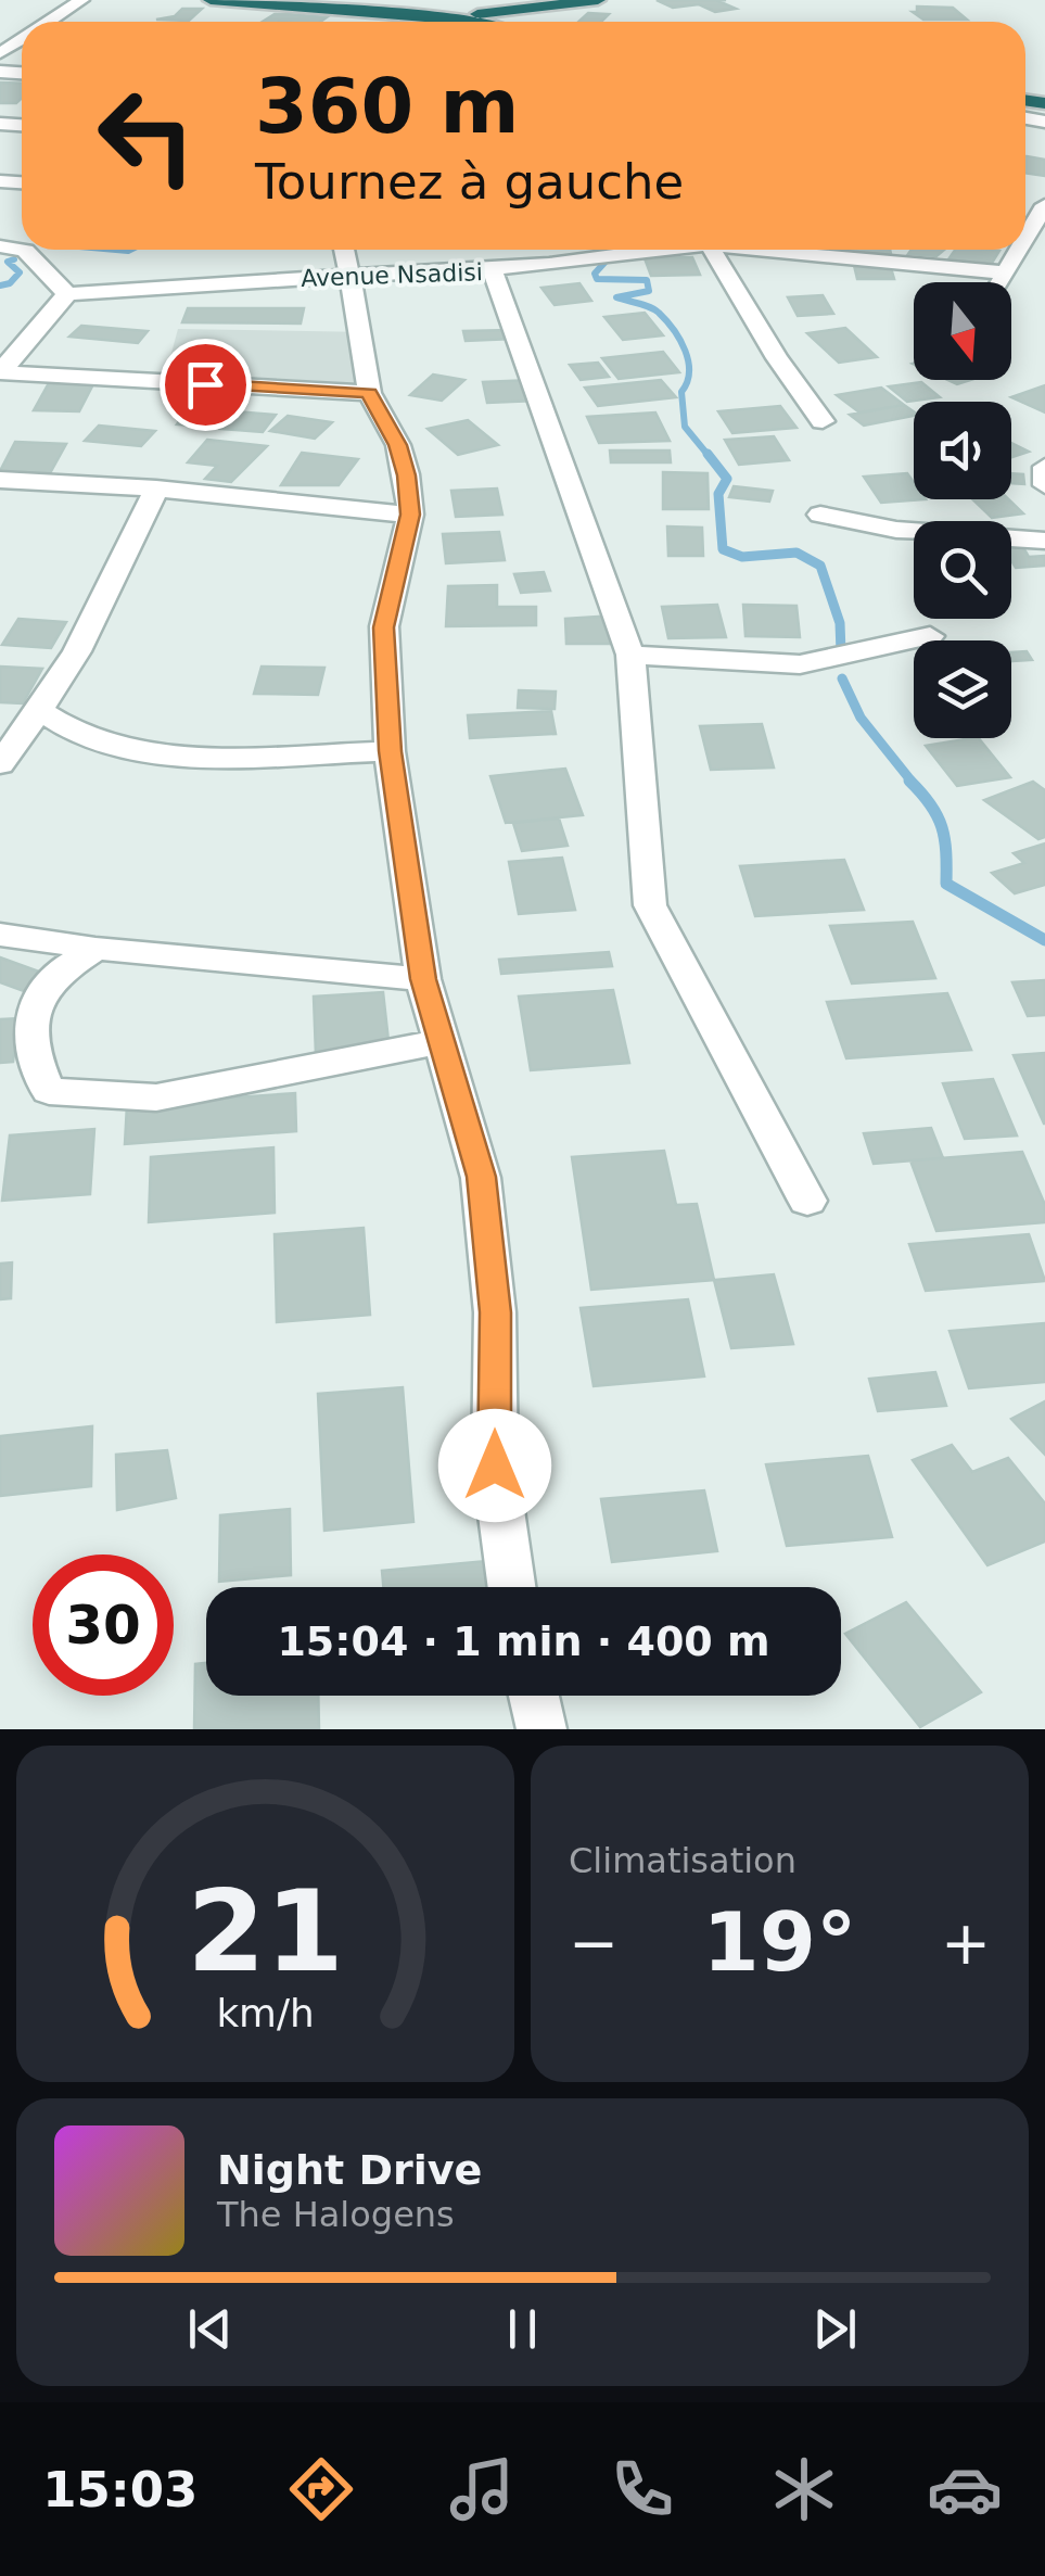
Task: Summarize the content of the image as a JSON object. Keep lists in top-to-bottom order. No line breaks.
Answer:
{"streets":{"street":["Avenue Nsadisi"]},"north":"bottom","page":{"turn":["360 m","Tournez à gauche"],"limit":"30","trip":"15:04 · 1 min · 400 m","tile":"Climatisation","heat":["−","19°","+"],"song":["Night Drive","The Halogens"],"tabs":"15:03","gauge":["21","km/h"]}}
